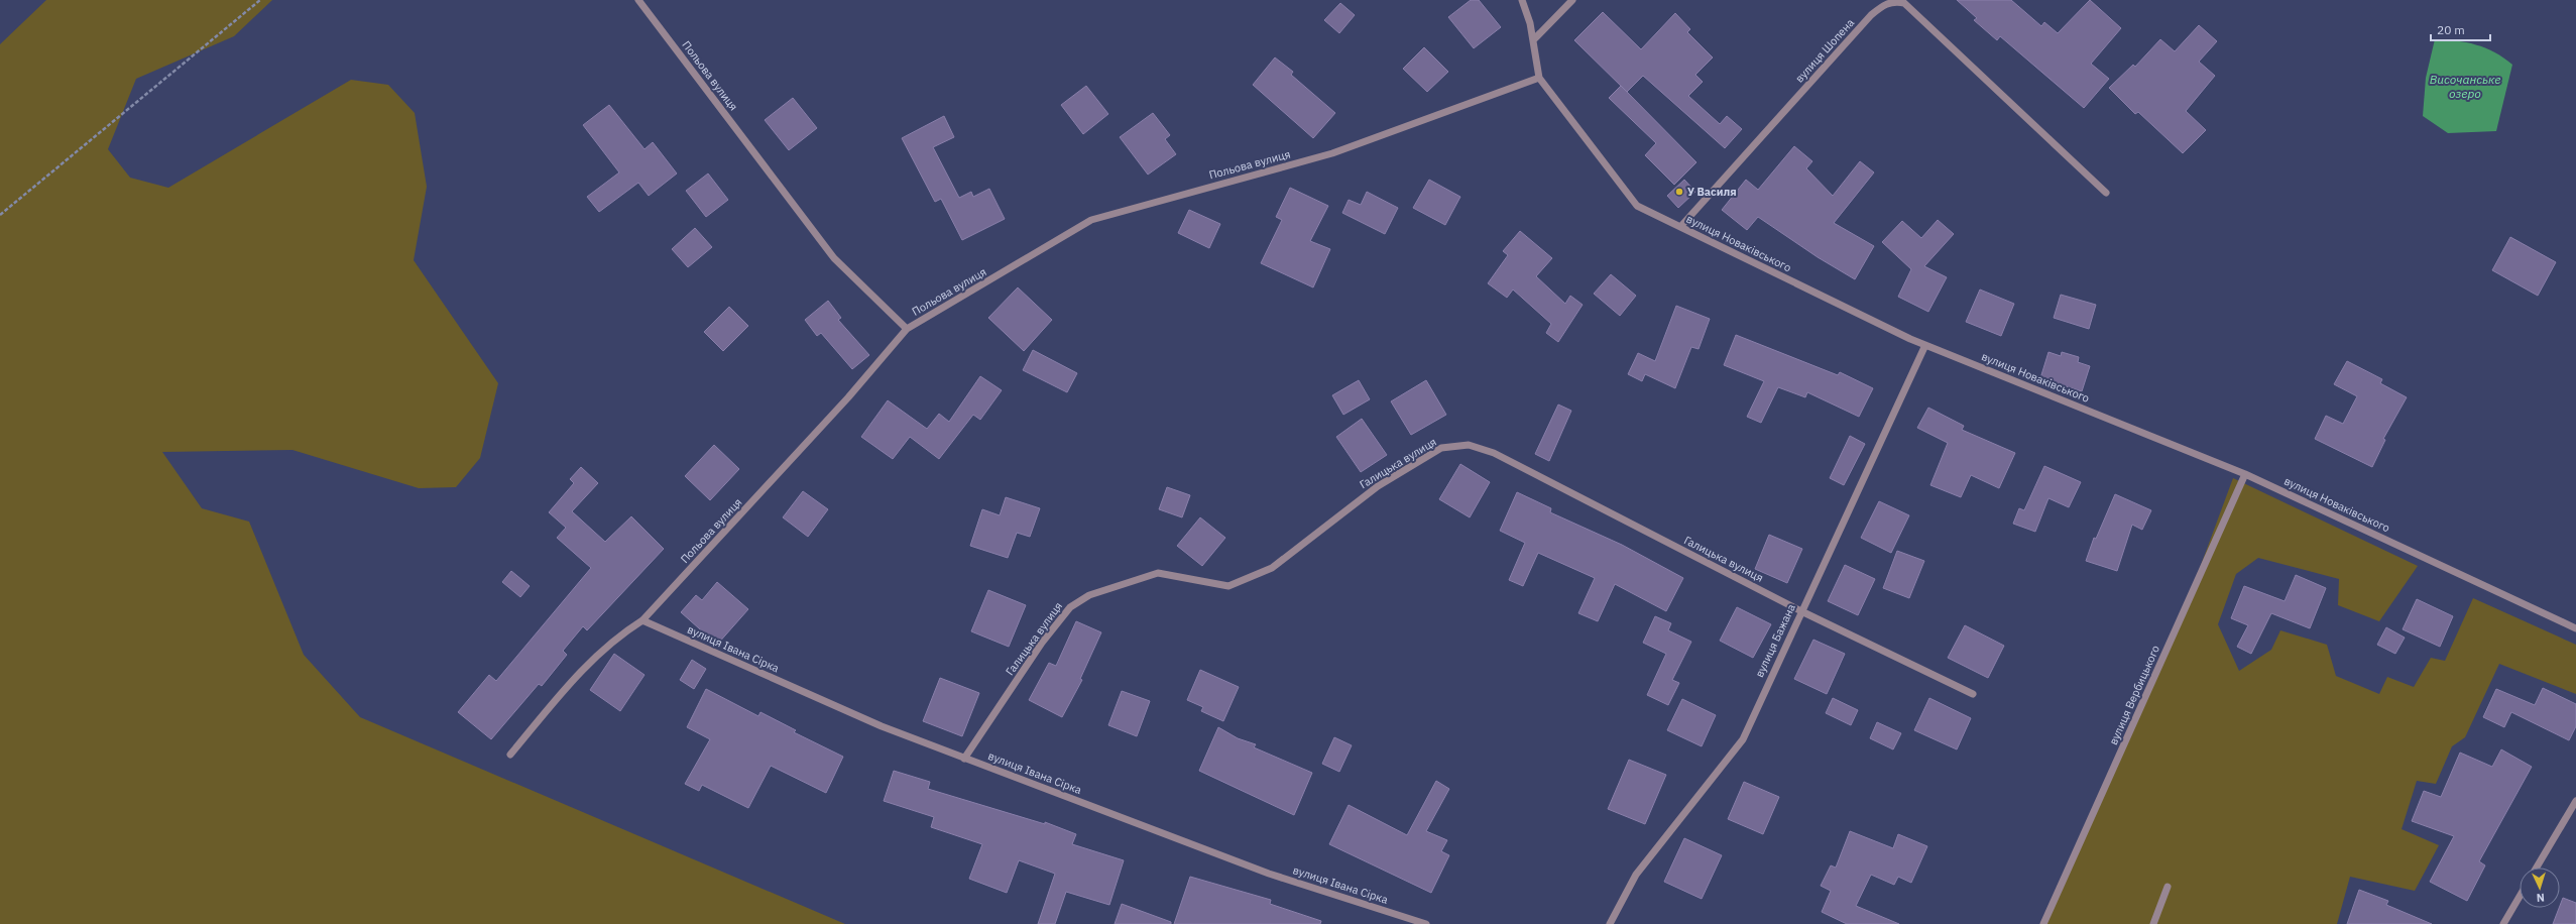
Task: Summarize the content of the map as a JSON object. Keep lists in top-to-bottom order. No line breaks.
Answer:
{"streets":{"street":["вулиця Шопена","Польова вулиця","вулиця Новаківського","Галицька вулиця","вулиця Бажана","вулиця Івана Сірка","вулиця Вербицького"]},"crossings":[["вулиця Шопена","вулиця Новаківського"],["Польова вулиця","вулиця Новаківського"],["Польова вулиця","вулиця Івана Сірка"],["вулиця Новаківського","вулиця Бажана"],["вулиця Новаківського","вулиця Вербицького"],["Галицька вулиця","вулиця Бажана"],["Галицька вулиця","вулиця Івана Сірка"]],"water":["Височанське озеро"],"places":["У Василя"],"scale_bar":"20 m","north":"bottom"}
